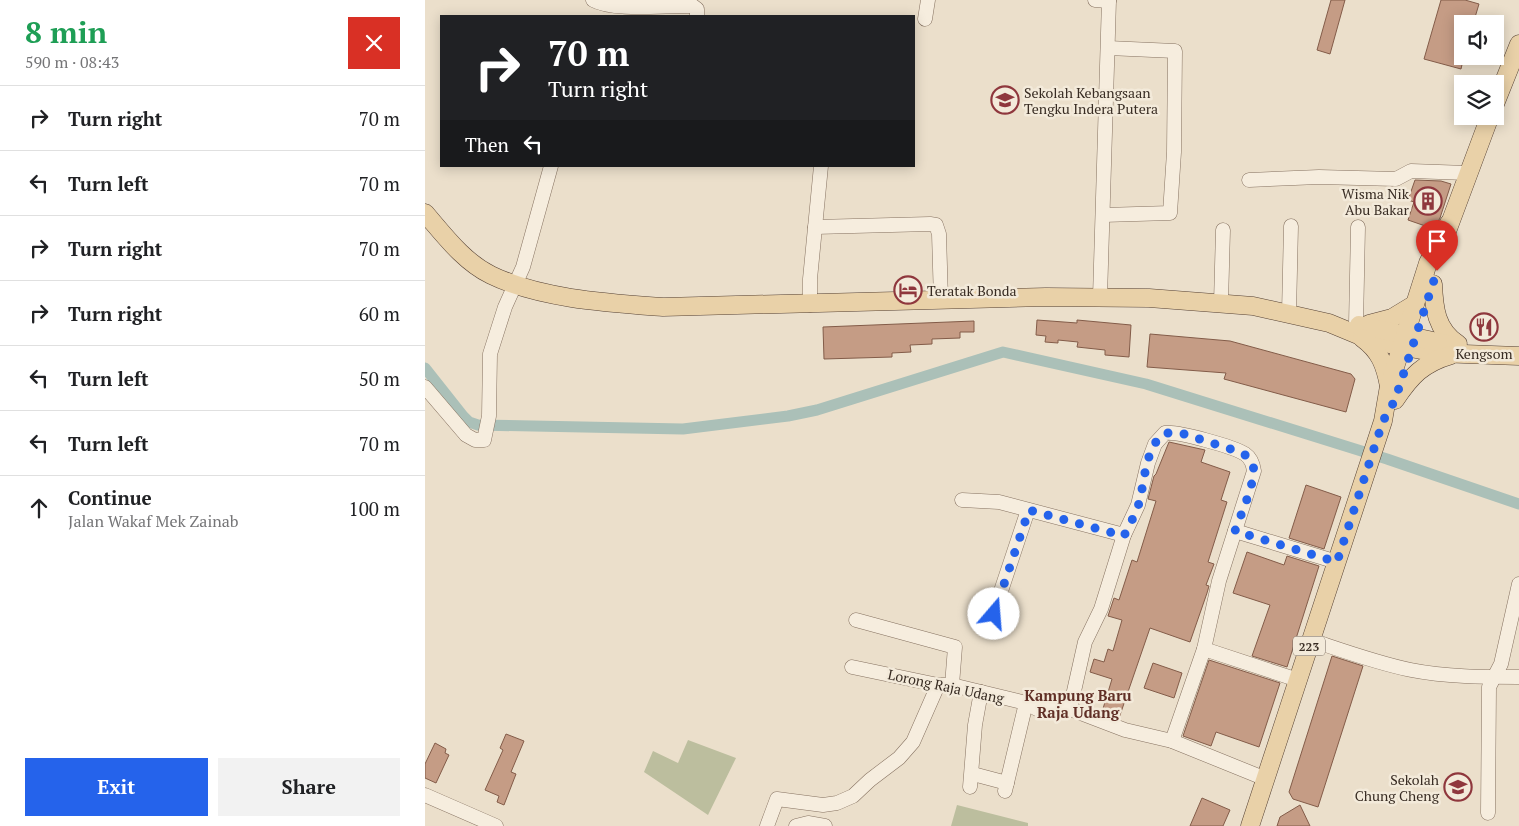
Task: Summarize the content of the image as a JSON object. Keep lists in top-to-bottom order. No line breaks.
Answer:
{"streets":{"main road":["223"],"street":["Lorong Raja Udang"]},"crossings":[["223","Lorong Raja Udang"]],"districts":["Kampung Baru Raja Udang"],"places":{"school or university":["Sekolah Kebangsaan Tengku Indera Putera","Sekolah Chung Cheng"],"building":["Wisma Nik Abu Bakar"],"hotel":["Teratak Bonda"],"restaurant":["Kengsom"]},"page":{"heading":["8 min","590 m · 08:43"],"turn":["70 m","Turn right"],"list":[{"name":"Turn right","value":"70 m"},{"name":"Turn left","value":"70 m"},{"name":"Turn right","value":"70 m"},{"name":"Turn right","value":"60 m"},{"name":"Turn left","value":"50 m"},{"name":"Turn left","value":"70 m"},{"name":"Continue","note":"Jalan Wakaf Mek Zainab","value":"100 m"}],"then":"Then","buttons":["Exit","Share"]}}
